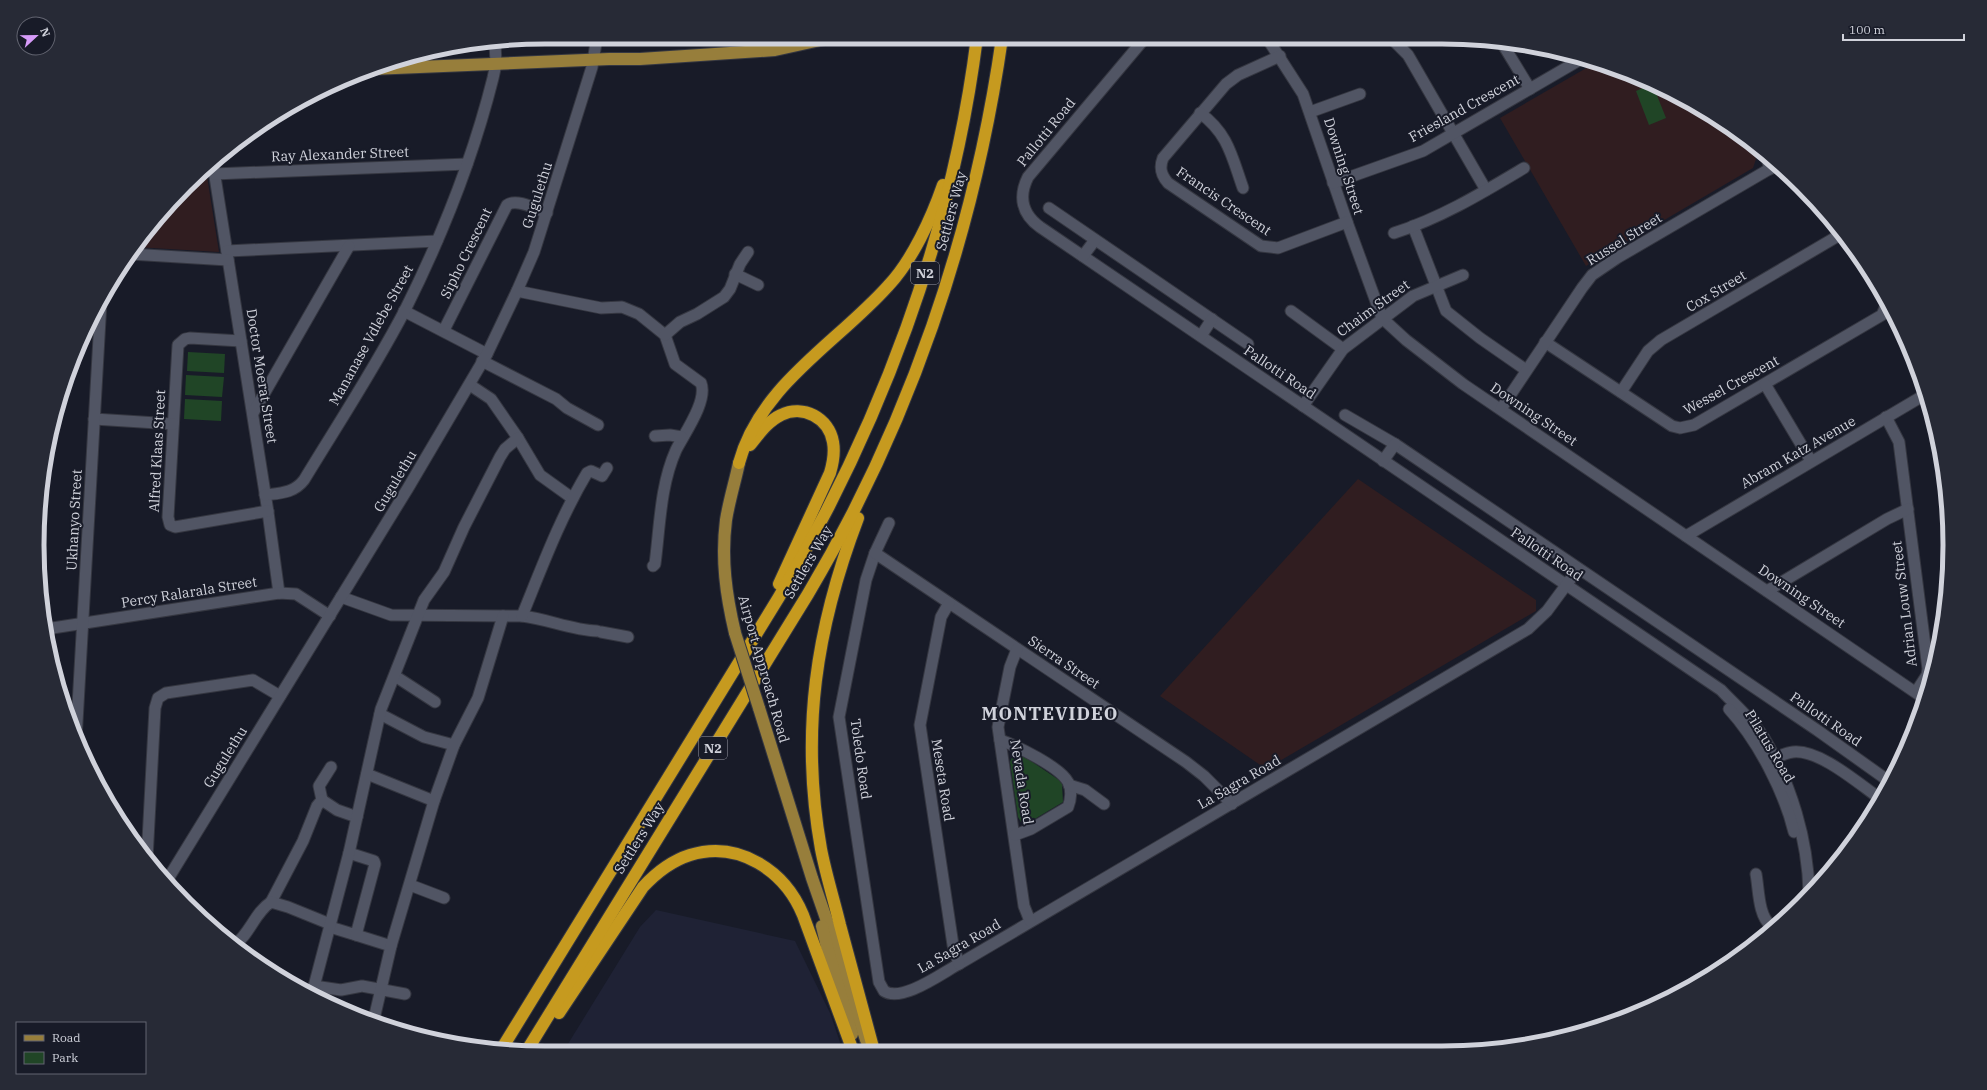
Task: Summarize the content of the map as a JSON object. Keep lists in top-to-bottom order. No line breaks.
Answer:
{"streets":{"highway":["Settlers Way","N2"],"main road":["Airport Approach Road"],"street":["Friesland Crescent","Pallotti Road","Ray Alexander Street","Downing Street","Gugulethu","Francis Crescent","Russel Street","Sipho Crescent","Cox Street","Chaim Street","Mananase Vdlebe Street","Doctor Moerat Street","Wessel Crescent","Alfred Klaas Street","Abram Katz Avenue","Ukhanyo Street","Percy Ralarala Street","Adrian Louw Street","Sierra Street","Pilatus Road","Toledo Road","Meseta Road","Nevada Road","La Sagra Road"]},"crossings":[["Friesland Crescent","Downing Street"],["Pallotti Road","Chaim Street"],["Pallotti Road","Pilatus Road"],["Pallotti Road","La Sagra Road"],["Ray Alexander Street","Mananase Vdlebe Street"],["Ray Alexander Street","Doctor Moerat Street"],["Downing Street","Francis Crescent"],["Downing Street","Russel Street"],["Downing Street","Chaim Street"],["Downing Street","Abram Katz Avenue"],["Downing Street","Adrian Louw Street"],["Gugulethu","Sipho Crescent"],["Gugulethu","Percy Ralarala Street"],["Russel Street","Wessel Crescent"],["Cox Street","Wessel Crescent"],["Mananase Vdlebe Street","Doctor Moerat Street"],["Doctor Moerat Street","Alfred Klaas Street"],["Doctor Moerat Street","Percy Ralarala Street"],["Abram Katz Avenue","Adrian Louw Street"],["Ukhanyo Street","Percy Ralarala Street"],["Sierra Street","Toledo Road"],["Sierra Street","Meseta Road"],["Sierra Street","Nevada Road"],["Sierra Street","La Sagra Road"],["Toledo Road","La Sagra Road"],["Meseta Road","La Sagra Road"],["Nevada Road","La Sagra Road"]],"districts":["MONTEVIDEO"],"legend":["Road","Park"],"scale_bar":"100 m","north":"right"}
